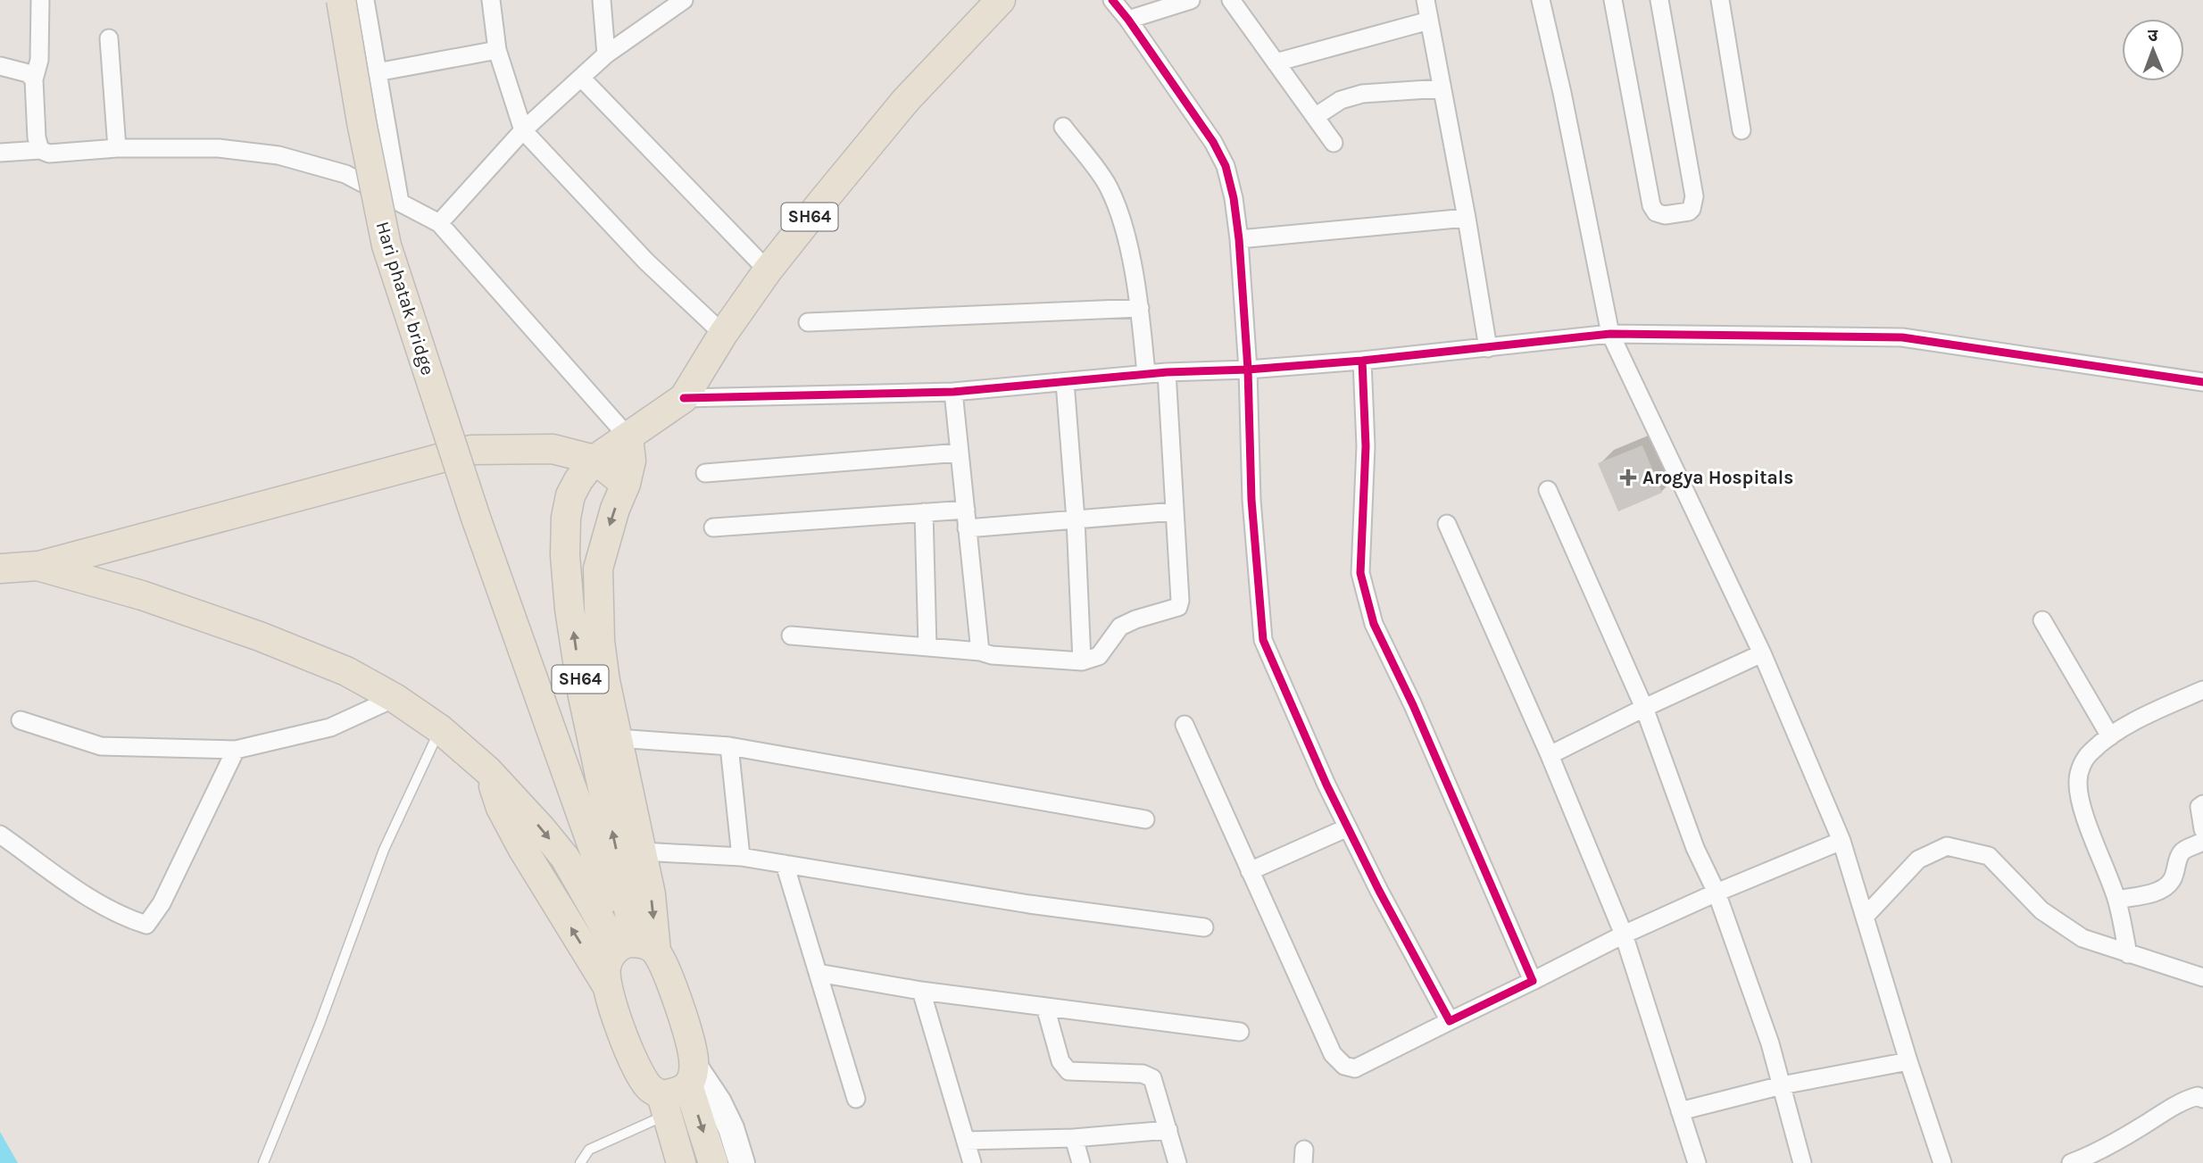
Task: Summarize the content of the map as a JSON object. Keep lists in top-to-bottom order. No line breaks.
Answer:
{"streets":{"main road":["SH64","Hari phatak bridge"]},"crossings":[["SH64","Hari phatak bridge"]],"places":{"health":["Arogya Hospitals"]},"north":"top"}
